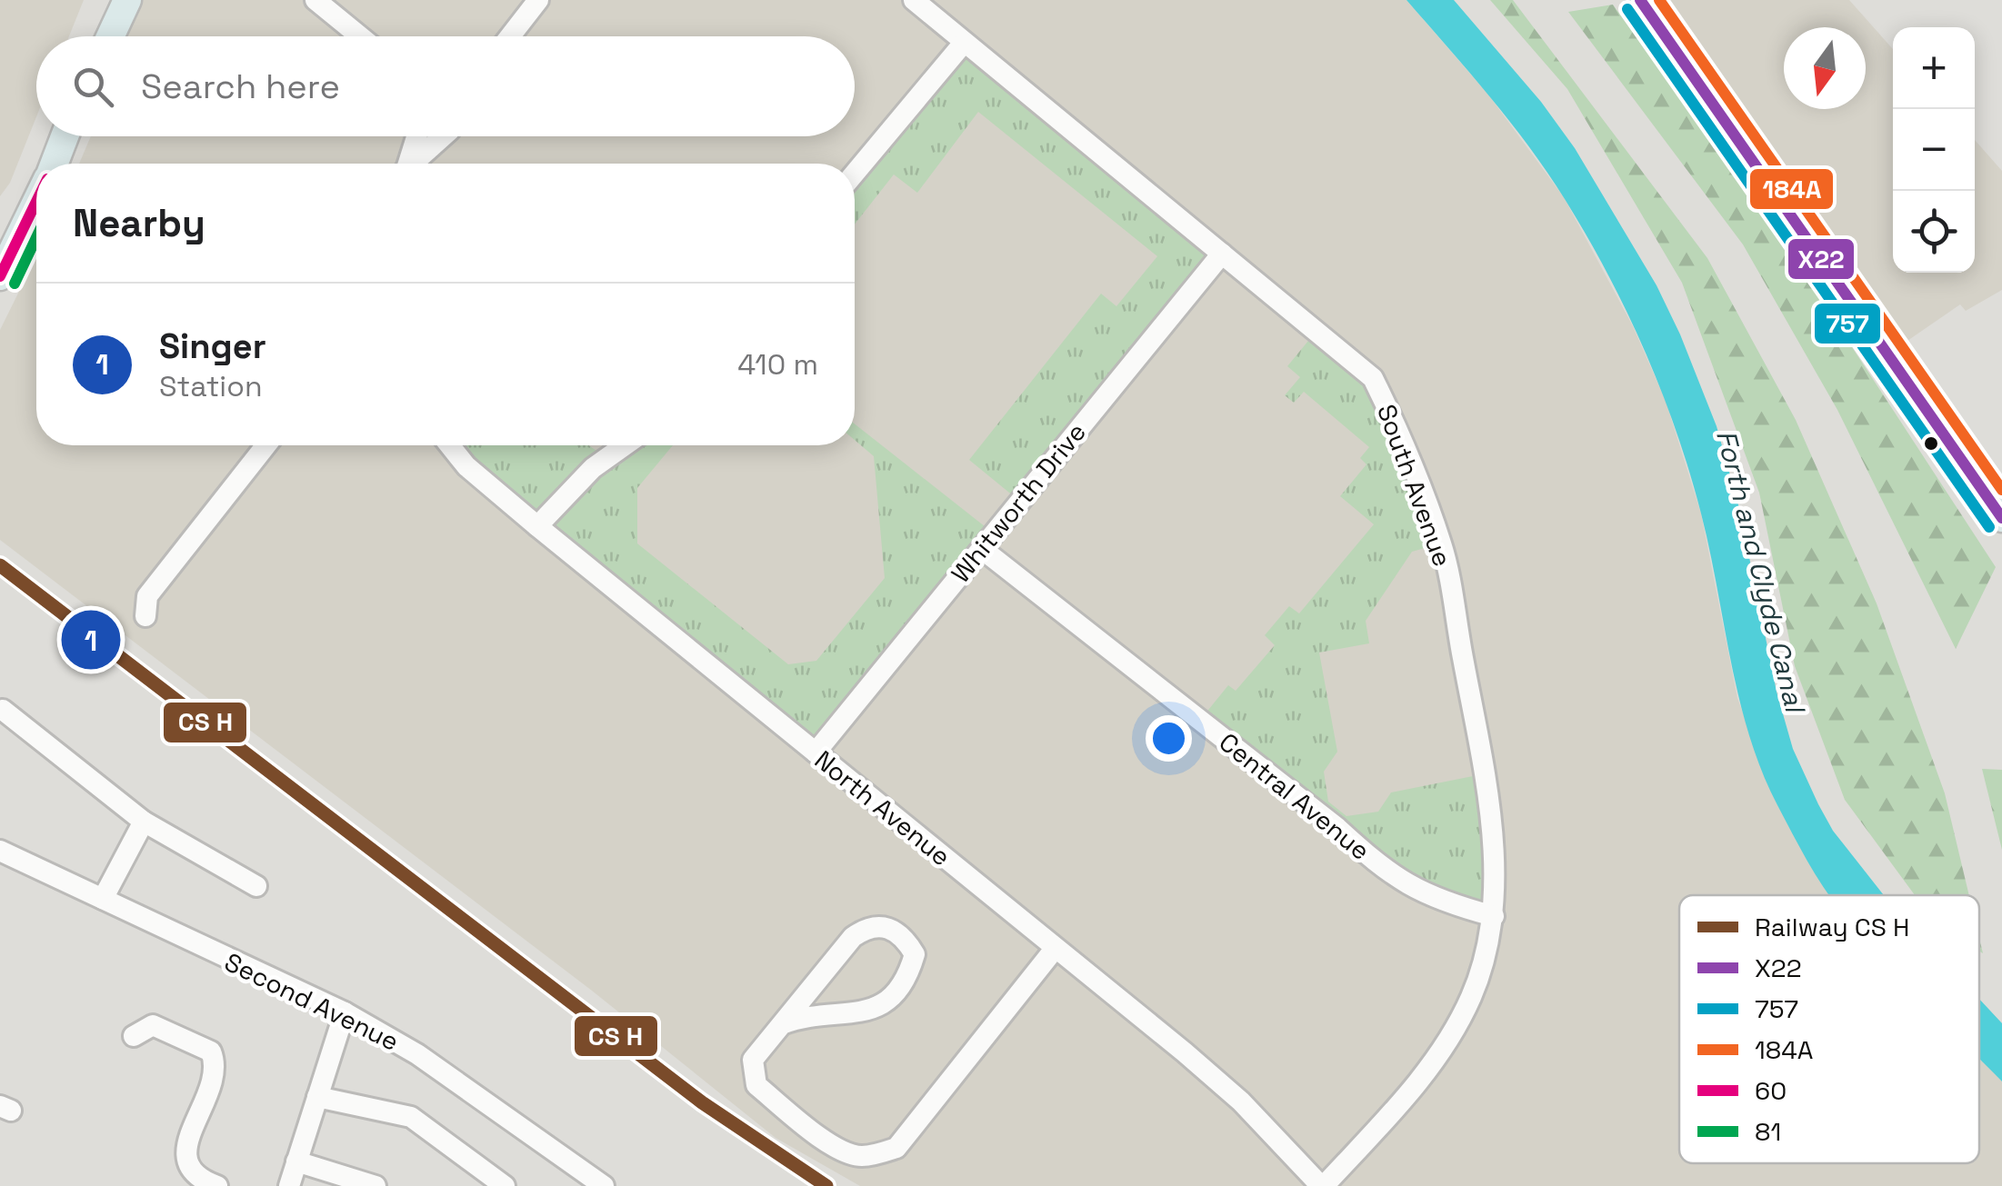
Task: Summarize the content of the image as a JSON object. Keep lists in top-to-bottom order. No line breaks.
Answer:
{"streets":{"street":["South Avenue","Whitworth Drive","Central Avenue","North Avenue","Second Avenue"]},"crossings":[["South Avenue","Whitworth Drive"],["South Avenue","Central Avenue"],["South Avenue","North Avenue"],["Whitworth Drive","Central Avenue"],["Whitworth Drive","North Avenue"]],"water":["Forth and Clyde Canal"],"lines":["transit line X22","transit line 184A","transit line 757","transit line 60","transit line 81"],"legend":["Railway CS H","X22","757","184A","60","81"],"north":"bottom","page":{"map_buttons":["+","−"],"search":"Search here","heading":"Nearby","list":[{"mark":"1","name":"Singer","note":"Station","value":"410 m"}],"pins":"1"}}
